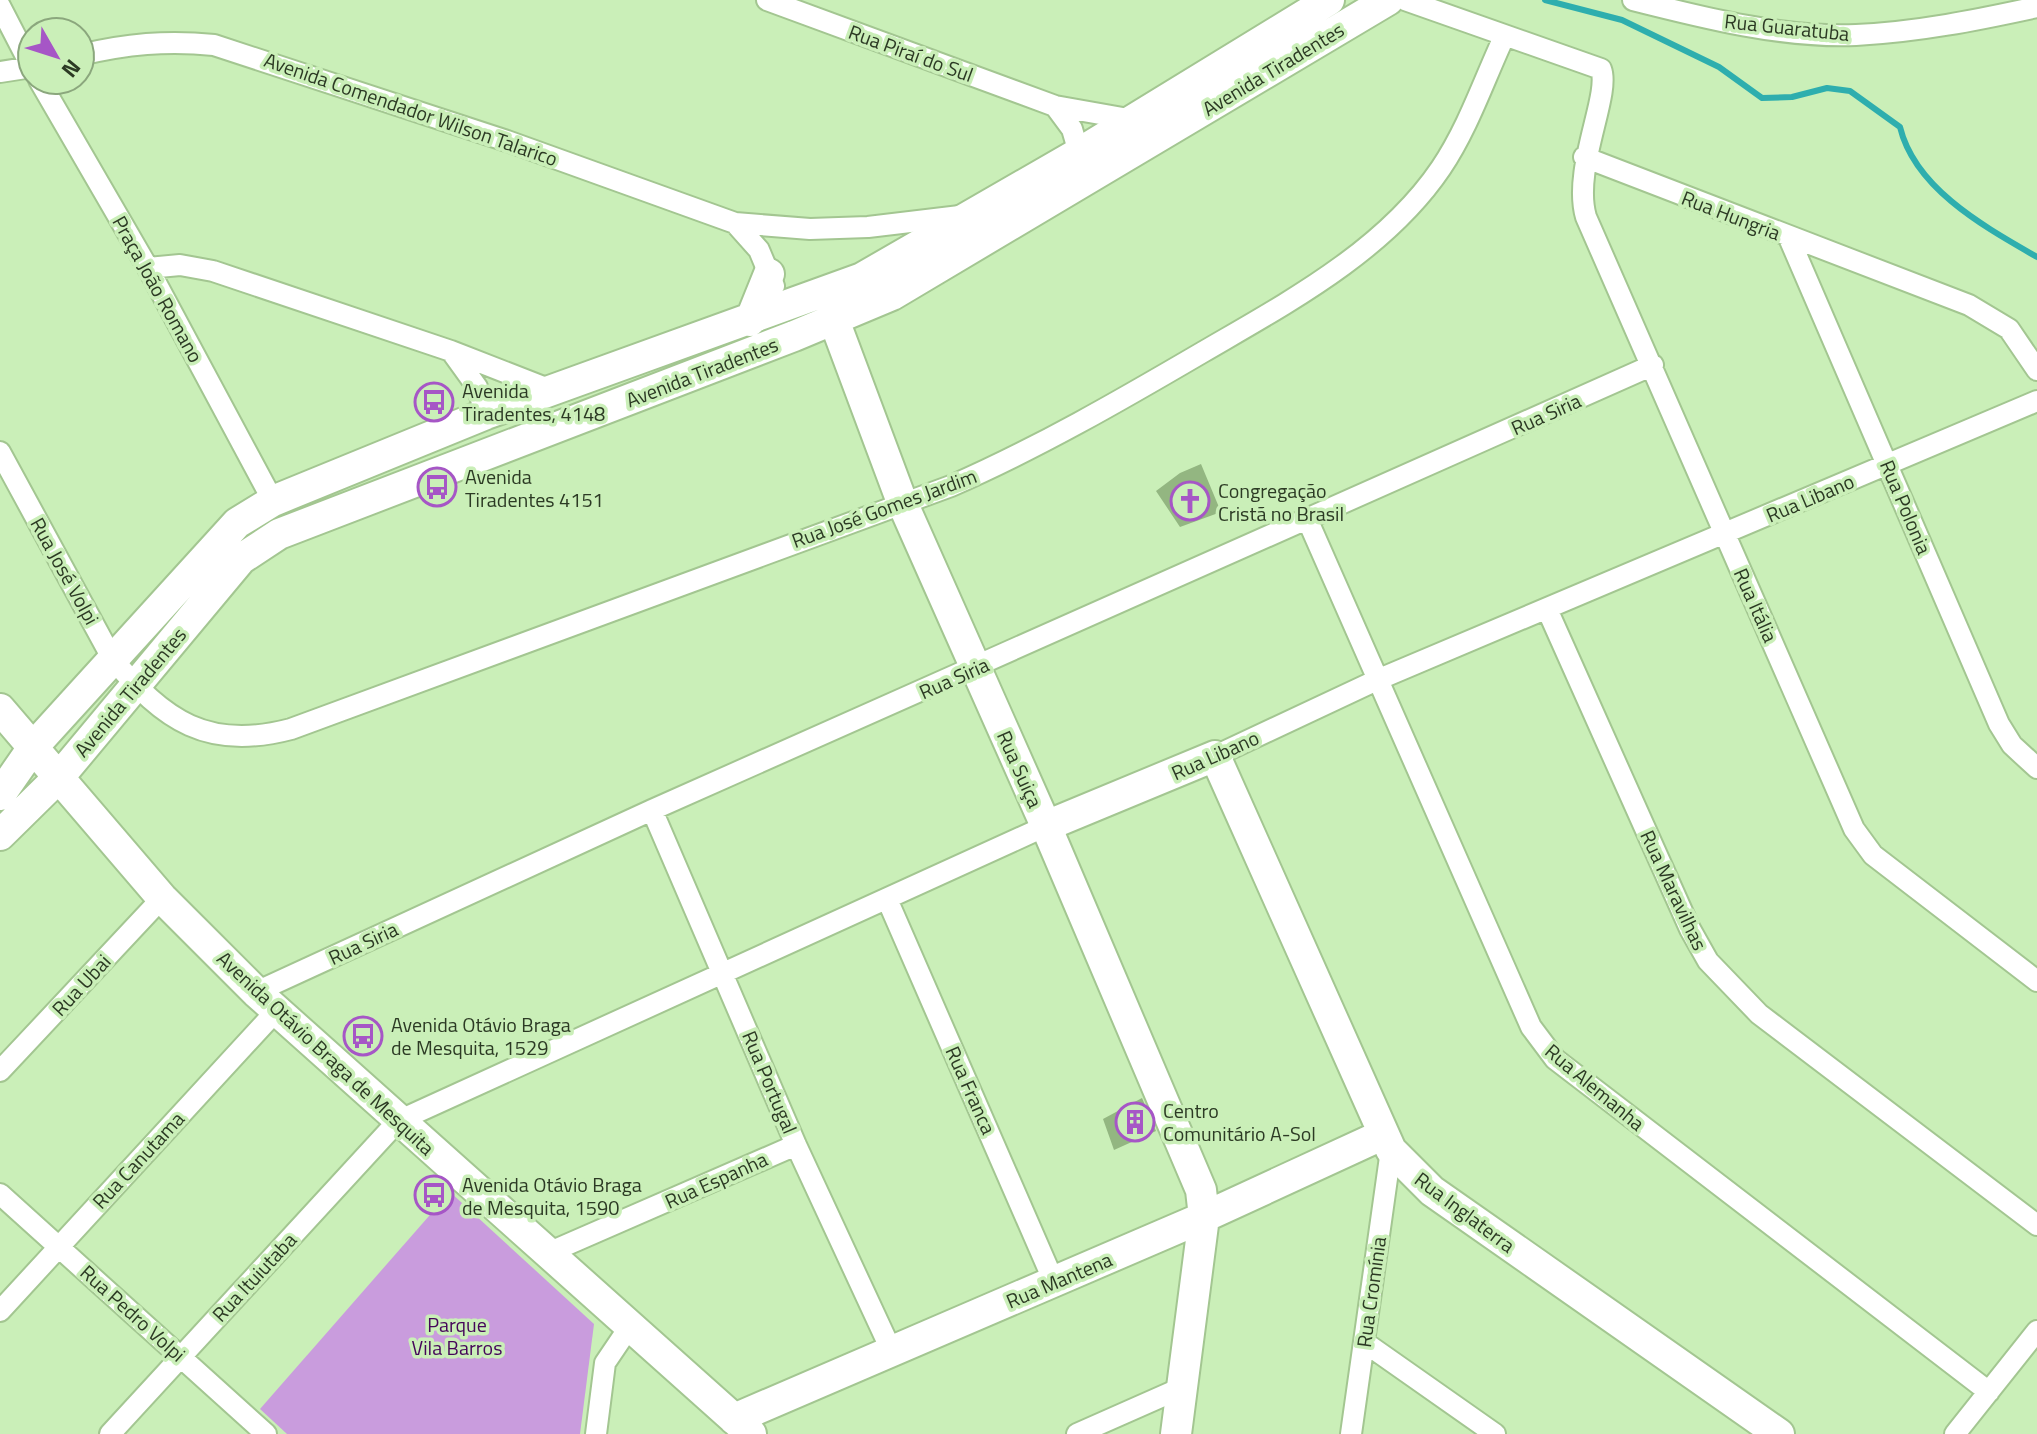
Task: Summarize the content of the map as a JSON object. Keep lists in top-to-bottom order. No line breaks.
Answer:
{"streets":{"main road":["Avenida Tiradentes","Rua Libano","Rua Suiça","Avenida Otávio Braga de Mesquita","Rua Inglaterra","Rua Mantena"],"street":["Rua Guaratuba","Rua Piraí do Sul","Avenida Comendador Wilson Talarico","Rua Hungria","Praça João Romano","Rua Siria","Rua Polonia","Rua José Gomes Jardim","Rua José Volpi","Rua Itália","Rua Maravilhas","Rua Ubai","Rua Portugal","Rua Alemanha","Rua Franca","Rua Canutama","Rua Espanha","Rua Ituiutaba","Rua Cromínia","Rua Pedro Volpi"]},"crossings":[["Rua Piraí do Sul","Avenida Tiradentes"],["Avenida Tiradentes","Avenida Comendador Wilson Talarico"],["Avenida Tiradentes","Praça João Romano"],["Avenida Tiradentes","Rua José Gomes Jardim"],["Avenida Tiradentes","Rua José Volpi"],["Avenida Tiradentes","Rua Suiça"],["Avenida Tiradentes","Avenida Otávio Braga de Mesquita"],["Rua Hungria","Rua Polonia"],["Rua Hungria","Rua Itália"],["Rua Siria","Rua Itália"],["Rua Siria","Rua Suiça"],["Rua Siria","Avenida Otávio Braga de Mesquita"],["Rua Siria","Rua Portugal"],["Rua Siria","Rua Alemanha"],["Rua Siria","Rua Canutama"],["Rua Libano","Rua Polonia"],["Rua Libano","Rua Itália"],["Rua Libano","Rua Suiça"],["Rua Libano","Rua Maravilhas"],["Rua Libano","Avenida Otávio Braga de Mesquita"],["Rua Libano","Rua Portugal"],["Rua Libano","Rua Alemanha"],["Rua Libano","Rua Franca"],["Rua Libano","Rua Inglaterra"],["Rua Libano","Rua Ituiutaba"],["Rua José Gomes Jardim","Rua José Volpi"],["Rua José Gomes Jardim","Rua Suiça"],["Rua Suiça","Rua Mantena"],["Rua Ubai","Avenida Otávio Braga de Mesquita"],["Avenida Otávio Braga de Mesquita","Rua Canutama"],["Avenida Otávio Braga de Mesquita","Rua Espanha"],["Avenida Otávio Braga de Mesquita","Rua Ituiutaba"],["Avenida Otávio Braga de Mesquita","Rua Mantena"],["Rua Portugal","Rua Espanha"],["Rua Portugal","Rua Mantena"],["Rua Franca","Rua Mantena"],["Rua Canutama","Rua Pedro Volpi"],["Rua Inglaterra","Rua Mantena"],["Rua Inglaterra","Rua Cromínia"],["Rua Ituiutaba","Rua Pedro Volpi"],["Rua Mantena","Rua Cromínia"]],"parks":["Parque Vila Barros"],"places":{"bus stop":["Avenida Tiradentes, 4148","Avenida Tiradentes 4151","Avenida Otávio Braga de Mesquita, 1529","Avenida Otávio Braga de Mesquita, 1590"],"church":["Congregação Cristã no Brasil"],"building":["Centro Comunitário A-Sol"]},"north":"bottom right"}
